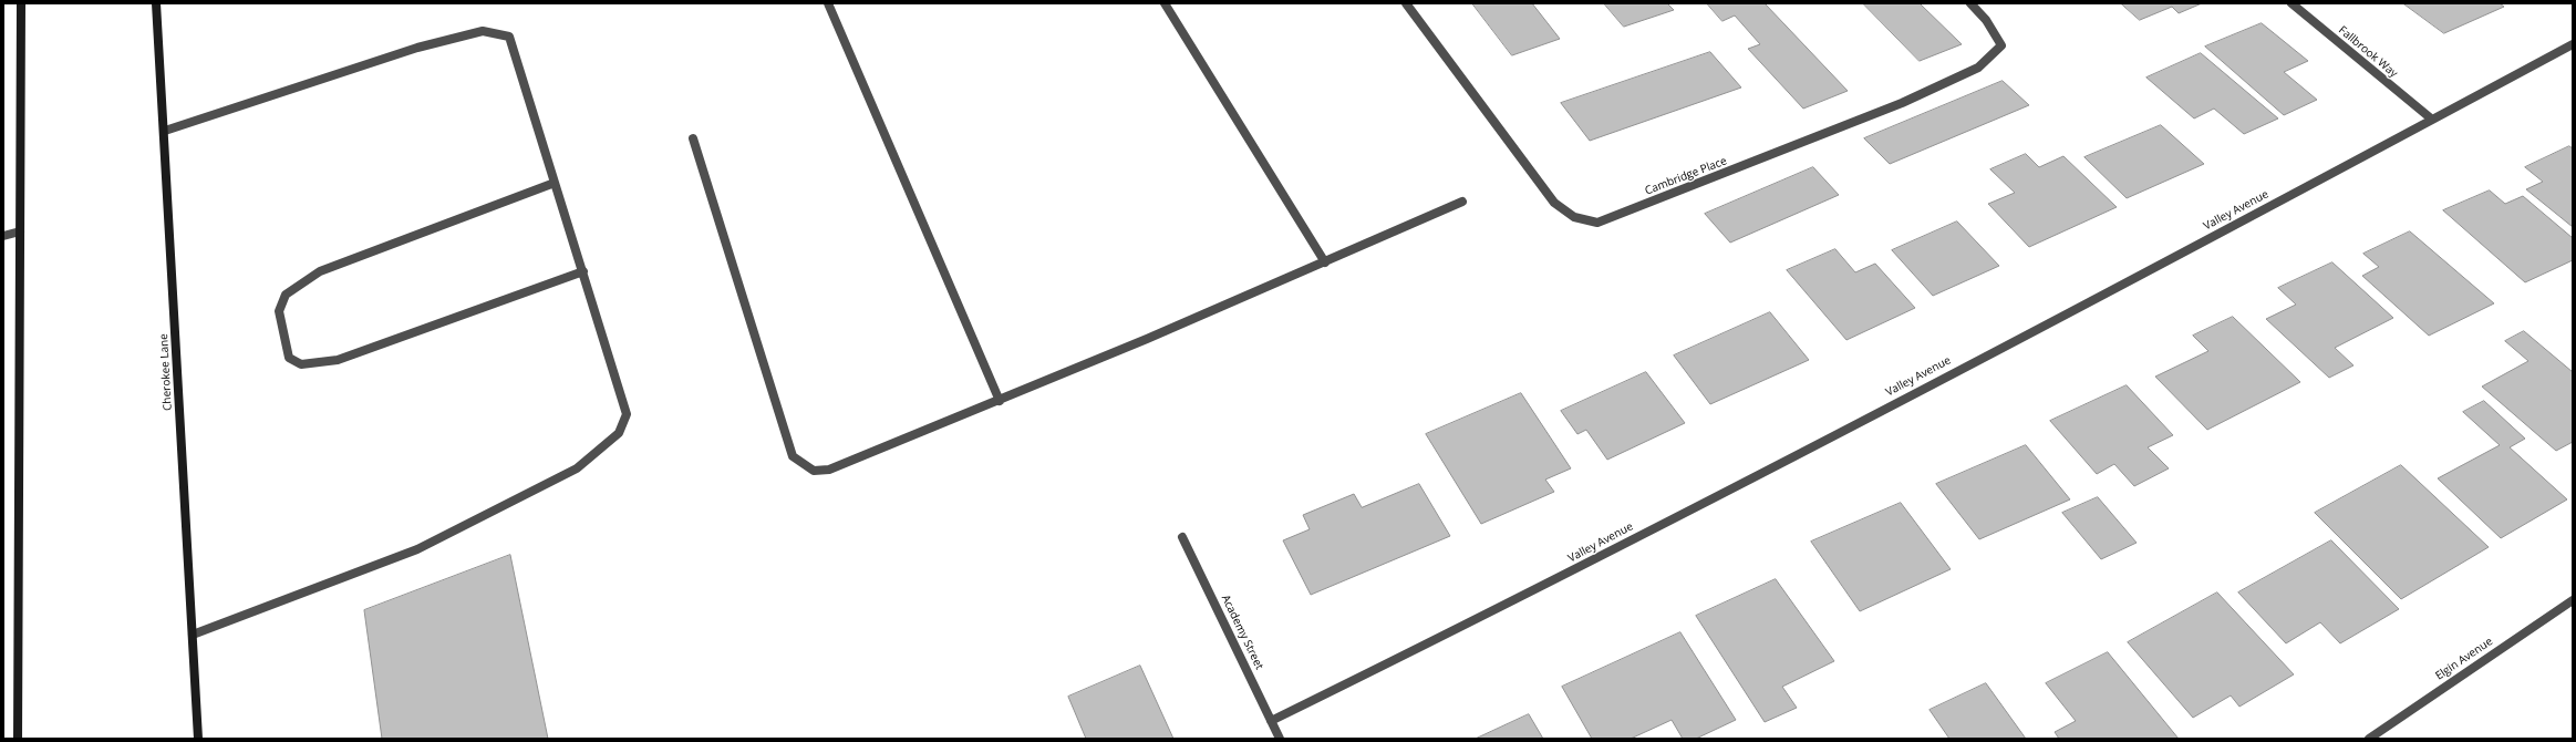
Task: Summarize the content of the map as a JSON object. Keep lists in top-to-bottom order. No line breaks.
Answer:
{"streets":{"main road":["Cherokee Lane"],"street":["Fallbrook Way","Cambridge Place","Valley Avenue","Academy Street","Elgin Avenue"]},"crossings":[["Fallbrook Way","Valley Avenue"],["Valley Avenue","Academy Street"]]}
